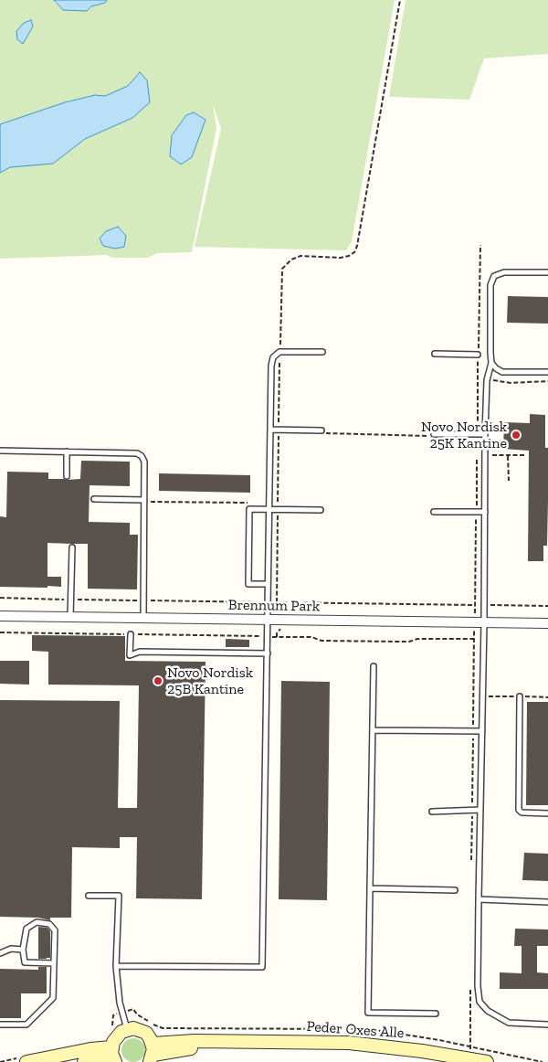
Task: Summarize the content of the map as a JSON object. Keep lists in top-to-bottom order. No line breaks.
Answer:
{"streets":{"street":["Brennum Park","Peder Oxes Alle"]},"places":["Novo Nordisk 25K Kantine","Novo Nordisk 25B Kantine"]}
